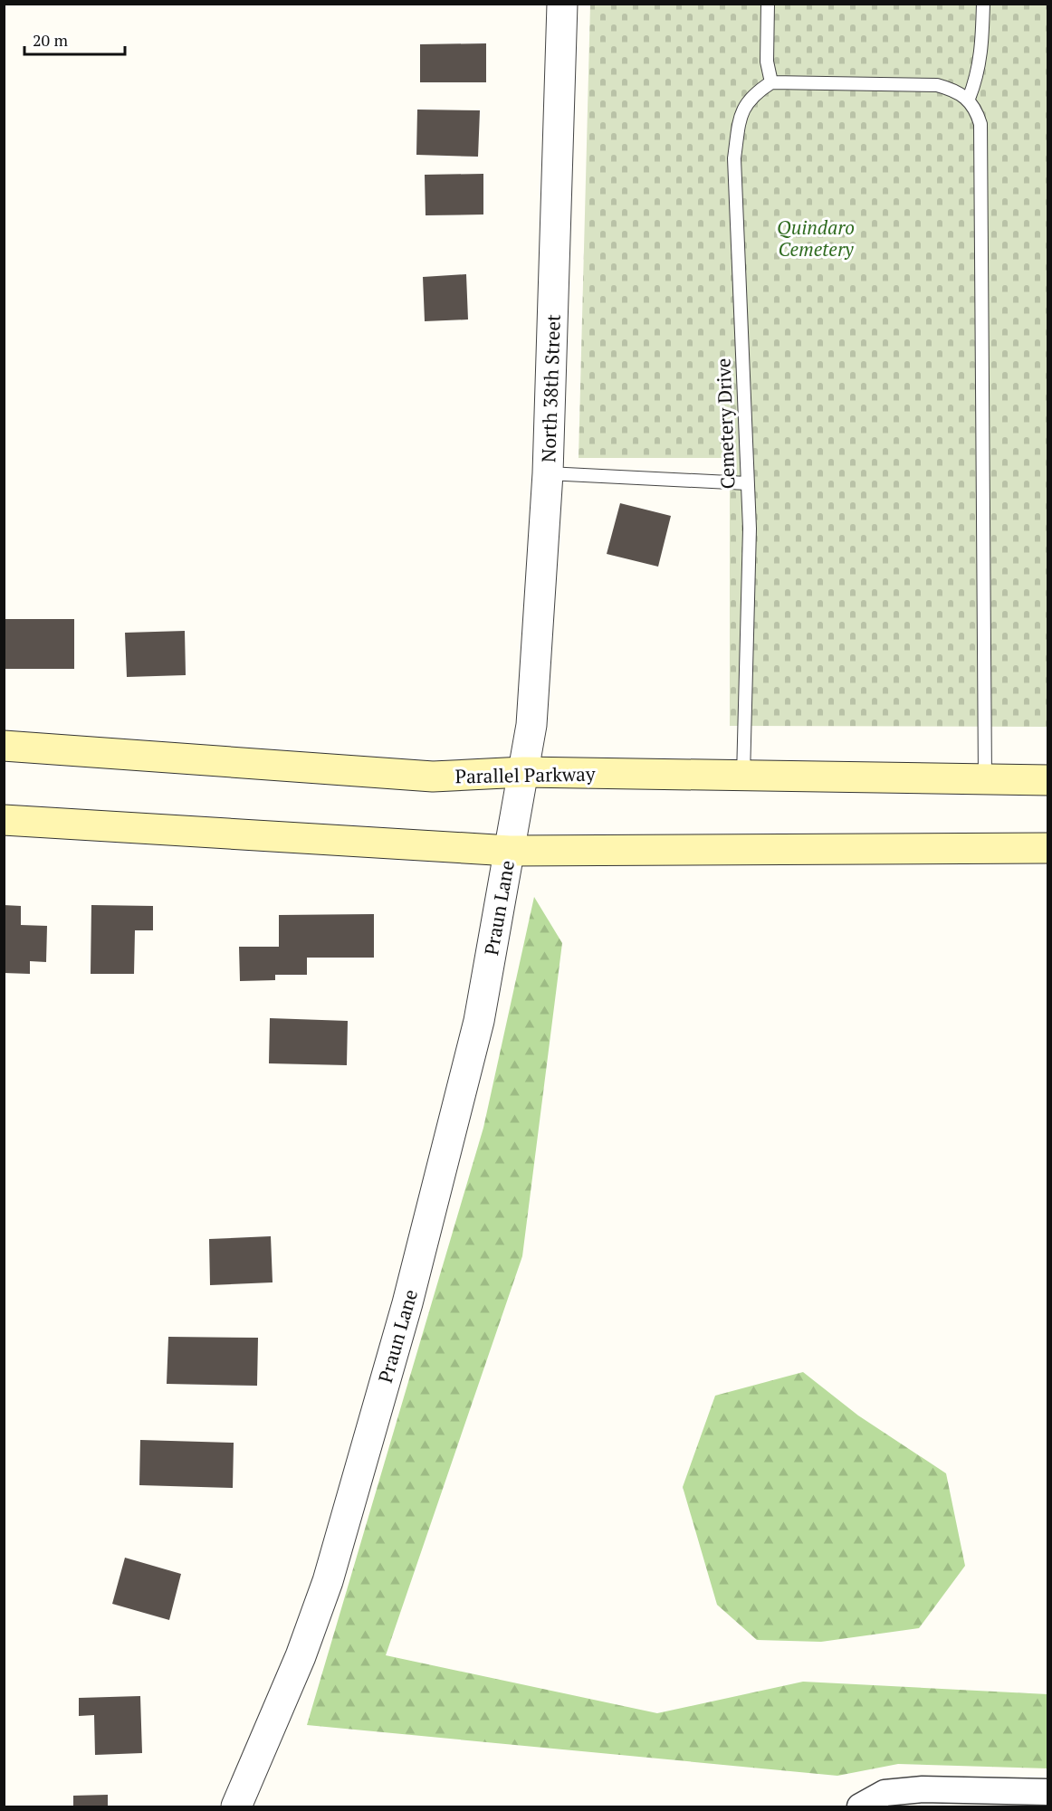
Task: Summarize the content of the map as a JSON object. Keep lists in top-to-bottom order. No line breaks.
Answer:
{"streets":{"main road":["Parallel Parkway"],"street":["North 38th Street","Praun Lane"],"lane":["Cemetery Drive"]},"crossings":[["North 38th Street","Parallel Parkway"],["North 38th Street","Praun Lane"],["Cemetery Drive","Parallel Parkway"]],"parks":["Quindaro Cemetery"],"scale_bar":"20 m"}
